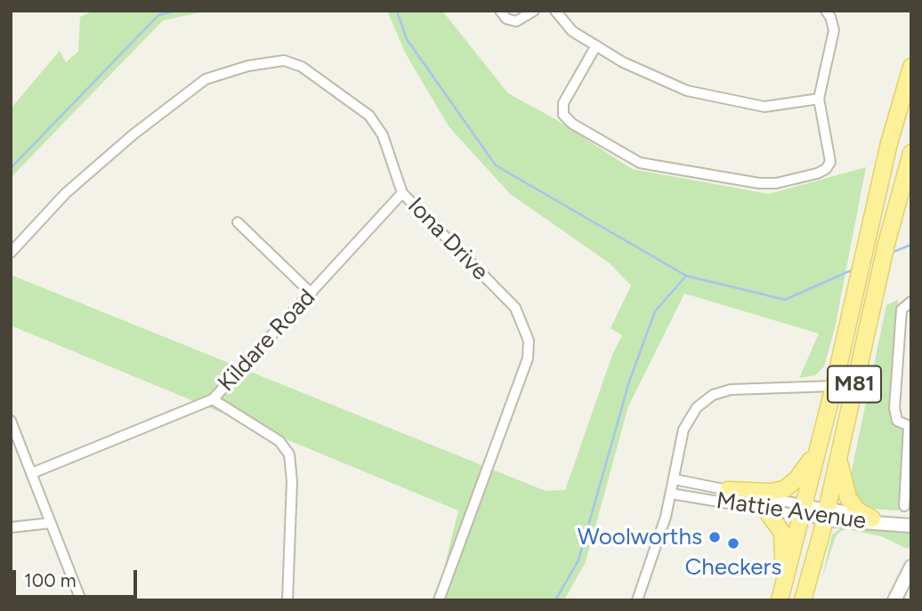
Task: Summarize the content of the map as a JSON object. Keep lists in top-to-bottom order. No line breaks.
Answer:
{"streets":{"main road":["M81"],"street":["Iona Drive","Kildare Road","Mattie Avenue"]},"crossings":[["Iona Drive","Kildare Road"],["M81","Mattie Avenue"]],"places":["Woolworths","Checkers"],"scale_bar":"100 m"}
